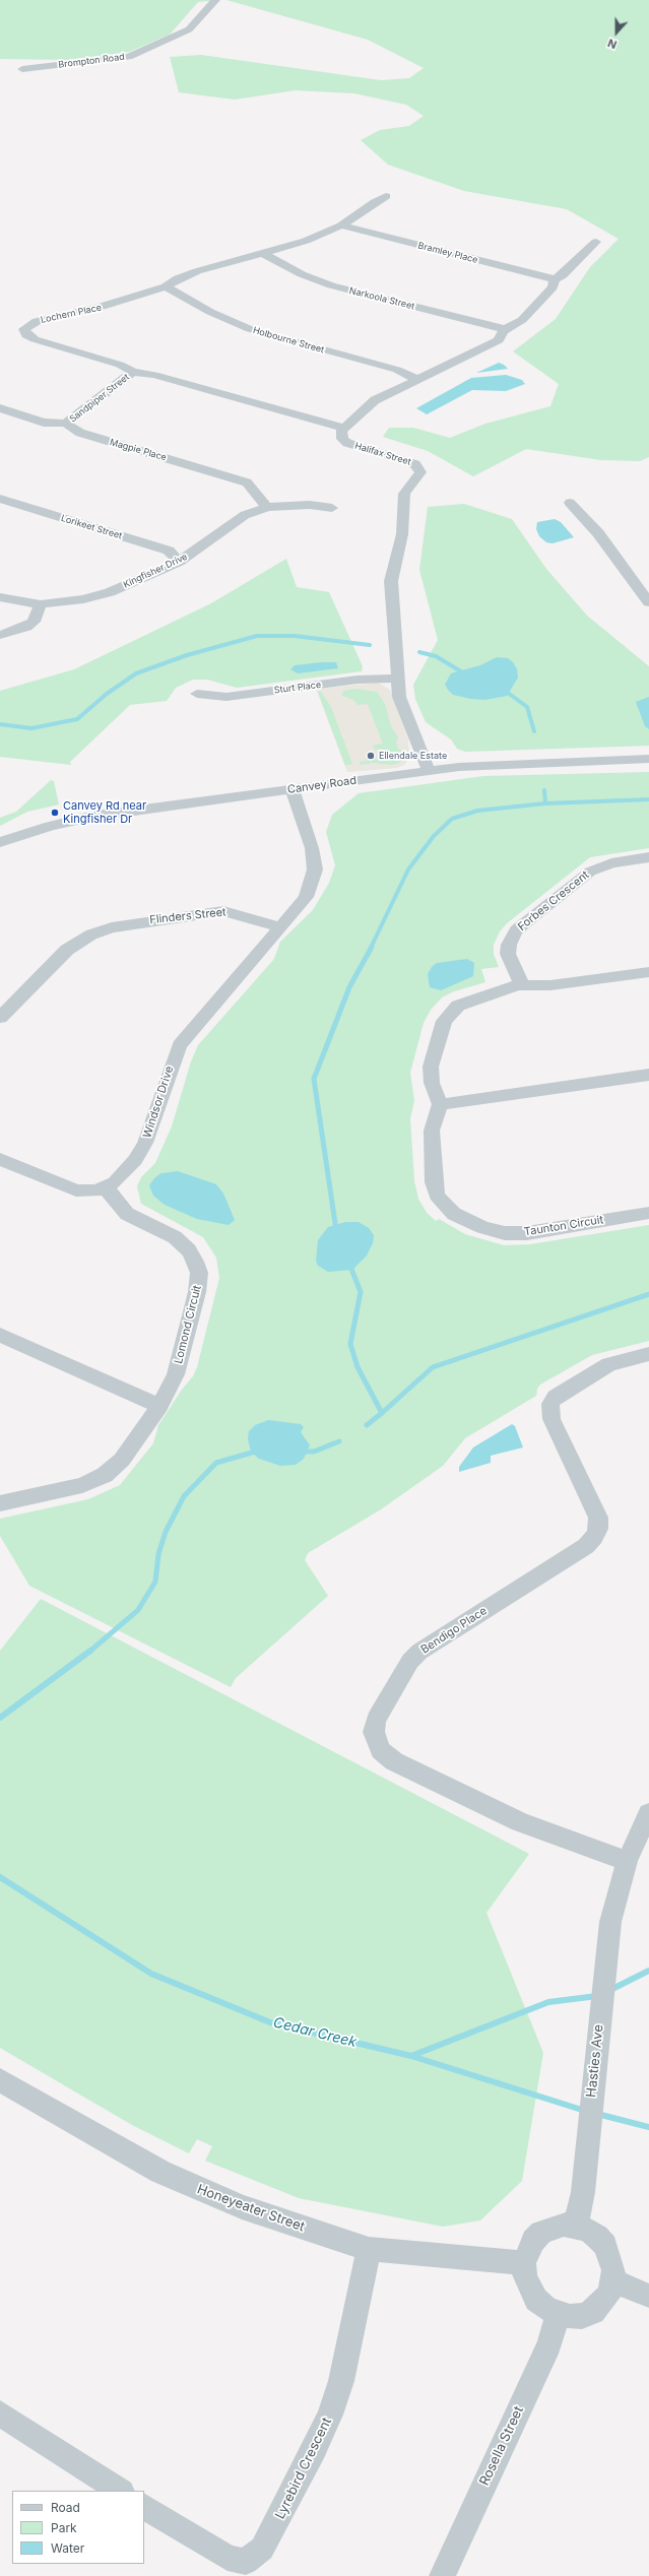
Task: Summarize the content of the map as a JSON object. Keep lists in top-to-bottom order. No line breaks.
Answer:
{"streets":{"street":["Brompton Road","Bramley Place","Narkoola Street","Lochern Place","Holbourne Street","Sandpiper Street","Magpie Place","Halifax Street","Lorikeet Street","Kingfisher Drive","Sturt Place","Canvey Road","Forbes Crescent","Flinders Street","Windsor Drive","Taunton Circuit","Lomond Circuit","Bendigo Place","Hasties Ave","Honeyeater Street","Rosella Street","Lyrebird Crescent"]},"crossings":[["Bramley Place","Lochern Place"],["Narkoola Street","Lochern Place"],["Lochern Place","Holbourne Street"],["Lochern Place","Sandpiper Street"],["Lochern Place","Halifax Street"],["Sandpiper Street","Magpie Place"],["Magpie Place","Kingfisher Drive"],["Halifax Street","Sturt Place"],["Halifax Street","Canvey Road"],["Lorikeet Street","Kingfisher Drive"],["Flinders Street","Windsor Drive"],["Windsor Drive","Lomond Circuit"],["Bendigo Place","Hasties Ave"],["Hasties Ave","Honeyeater Street"],["Hasties Ave","Rosella Street"],["Honeyeater Street","Rosella Street"],["Honeyeater Street","Lyrebird Crescent"]],"water":["Cedar Creek"],"places":["Ellendale Estate","Canvey Rd near Kingfisher Dr"],"legend":["Road","Park","Water"],"north":"bottom"}
